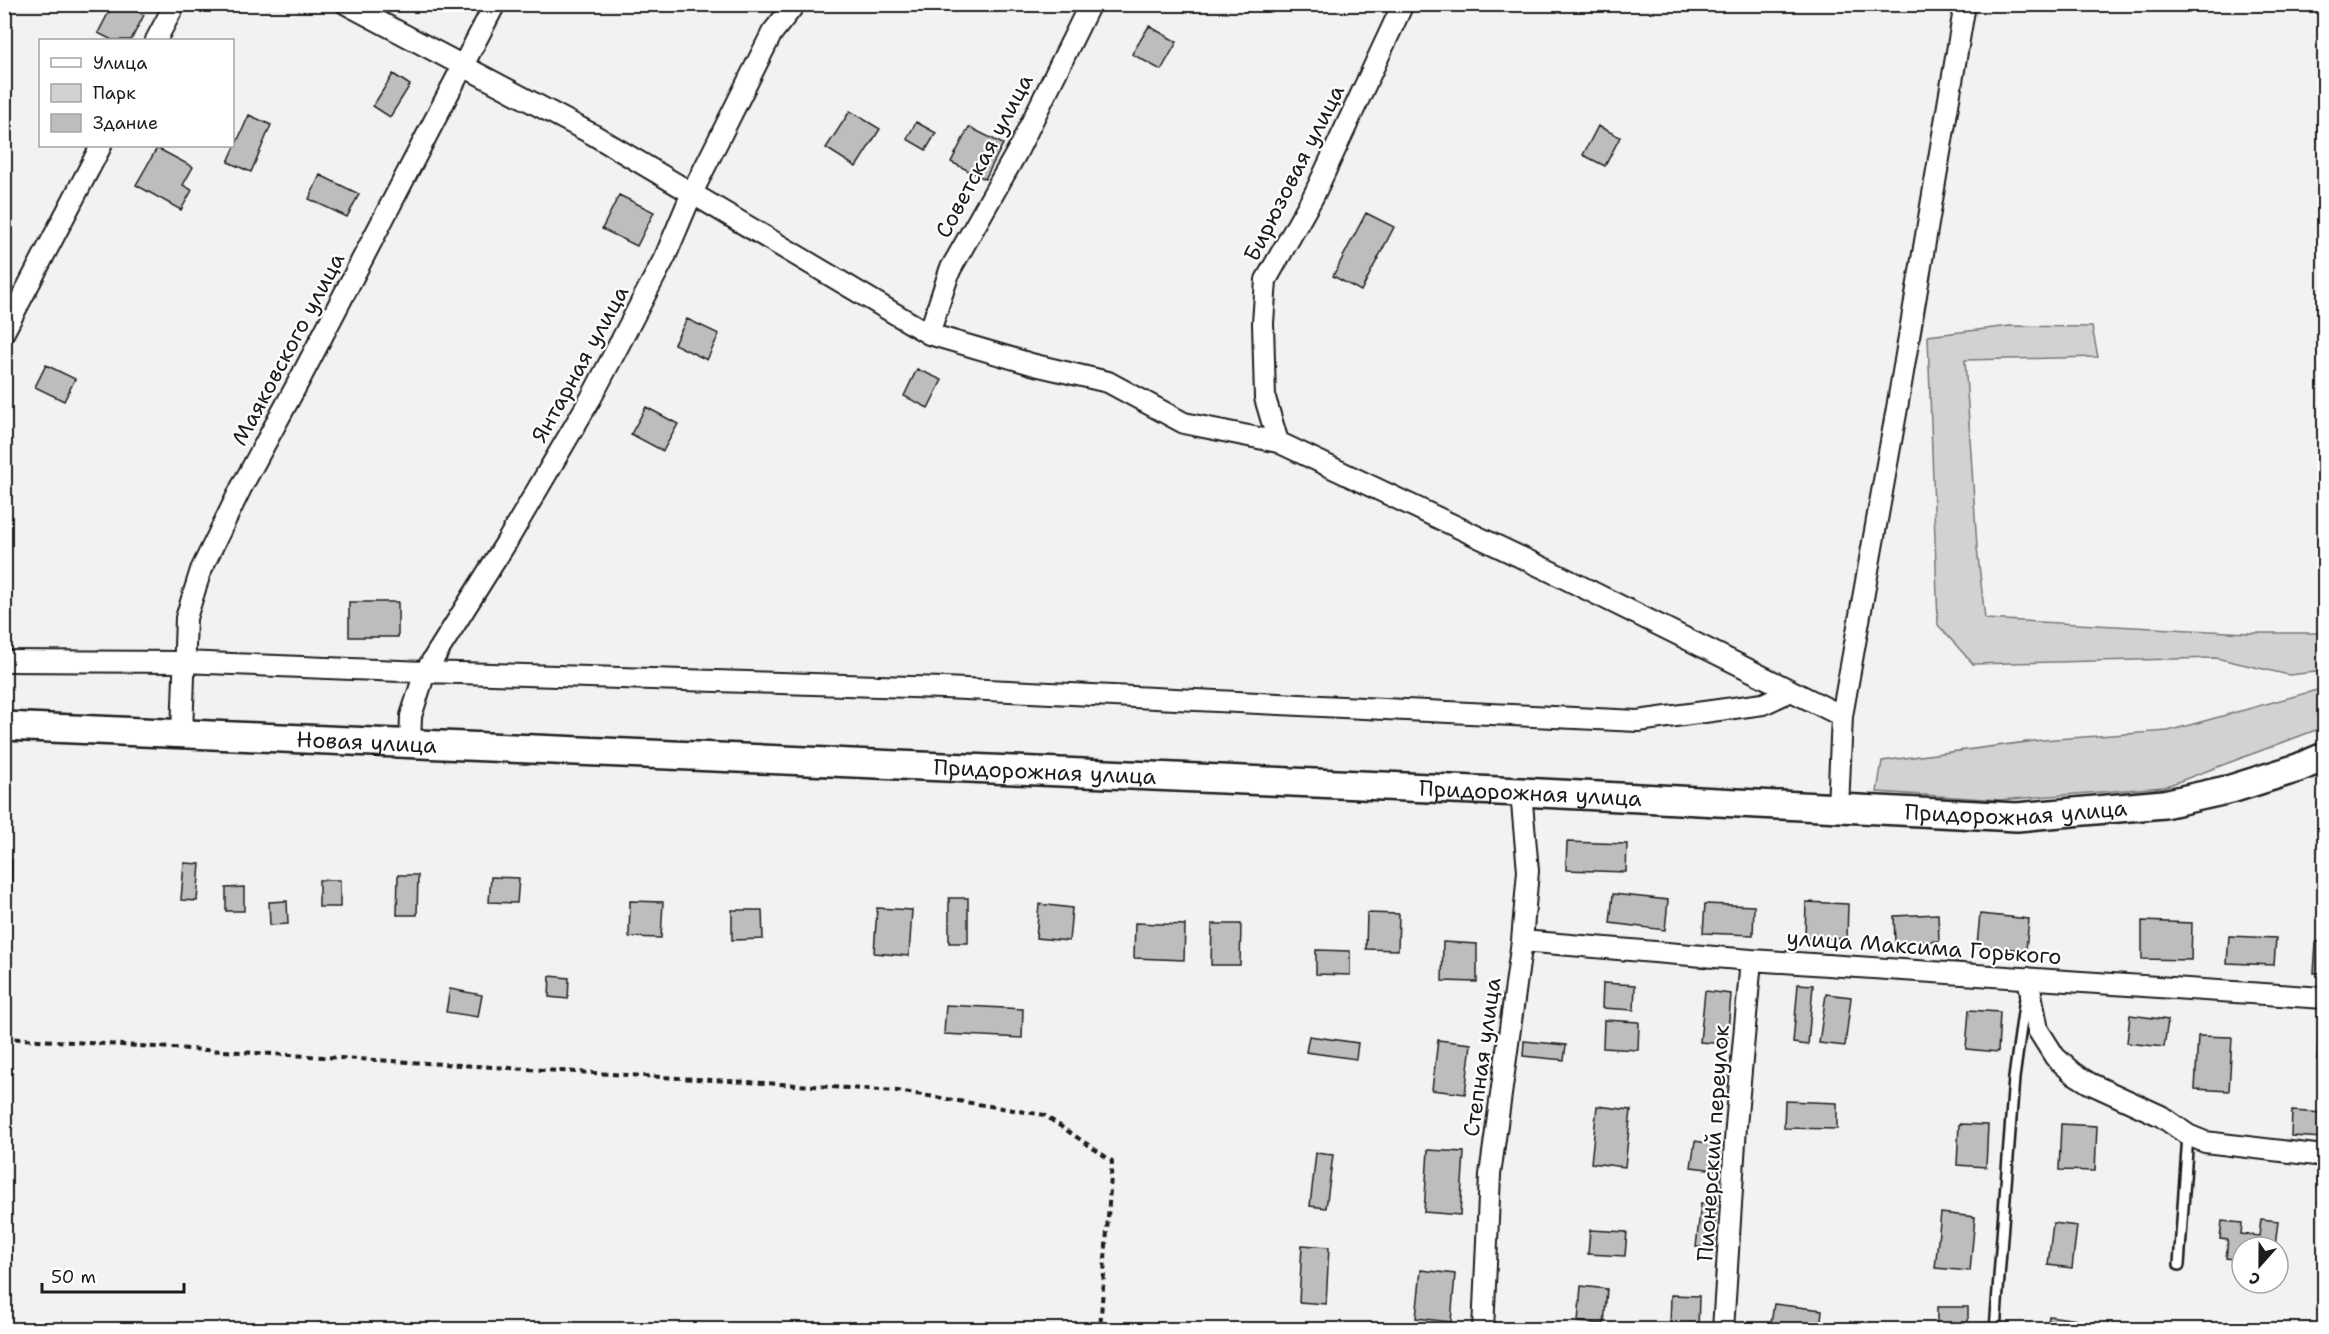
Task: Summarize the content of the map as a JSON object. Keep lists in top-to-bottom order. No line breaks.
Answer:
{"streets":{"street":["Советская улица","Бирюзовая улица","Маяковского улица","Янтарная улица","Новая улица","Придорожная улица","улица Максима Горького","Степная улица","Пионерский переулок"]},"crossings":[["Маяковского улица","Новая улица"],["Янтарная улица","Новая улица"],["Новая улица","Придорожная улица"],["Придорожная улица","Степная улица"],["улица Максима Горького","Степная улица"],["улица Максима Горького","Пионерский переулок"]],"legend":["Улица","Парк","Здание"],"scale_bar":"50 m","north":"bottom"}
